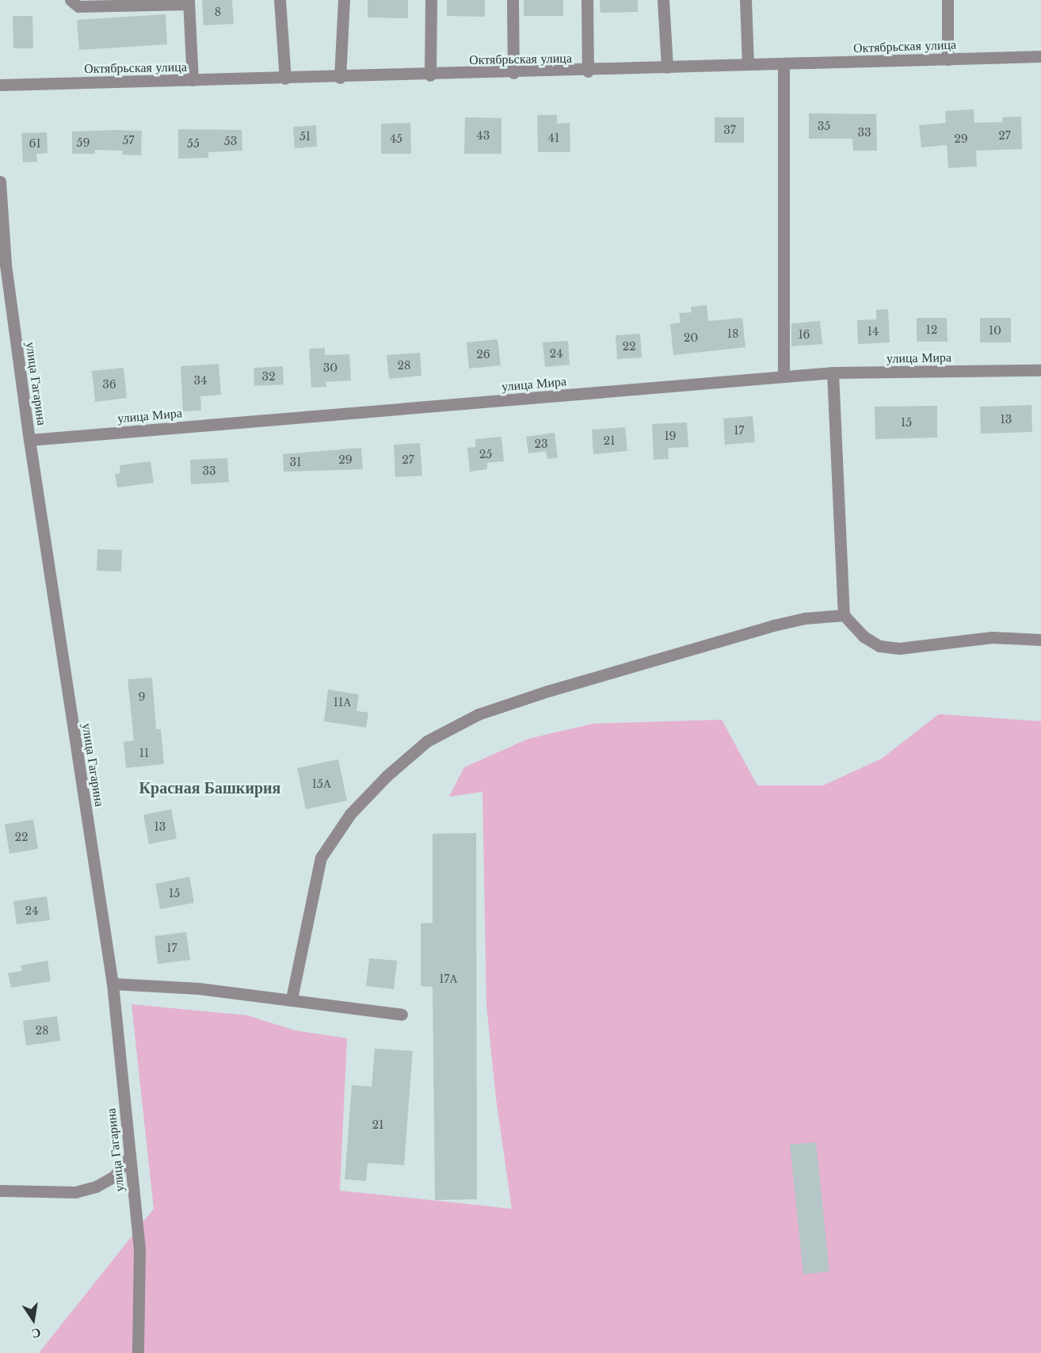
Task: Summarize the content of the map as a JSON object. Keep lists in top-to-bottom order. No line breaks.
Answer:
{"streets":{"street":["Октябрьская улица","улица Мира","улица Гагарина"]},"crossings":[["улица Мира","улица Гагарина"]],"districts":["Красная Башкирия"],"house_numbers":["8","35","37","33","43","27","51","41","45","29","57","53","59","61","55","12","10","14","18","16","20","22","24","26","28","30","32","34","36","13","15","17","19","21","23","25","29","27","31","33","9","11А","11","15А","13","22","15","24","17","17А","28","21"],"north":"bottom"}
